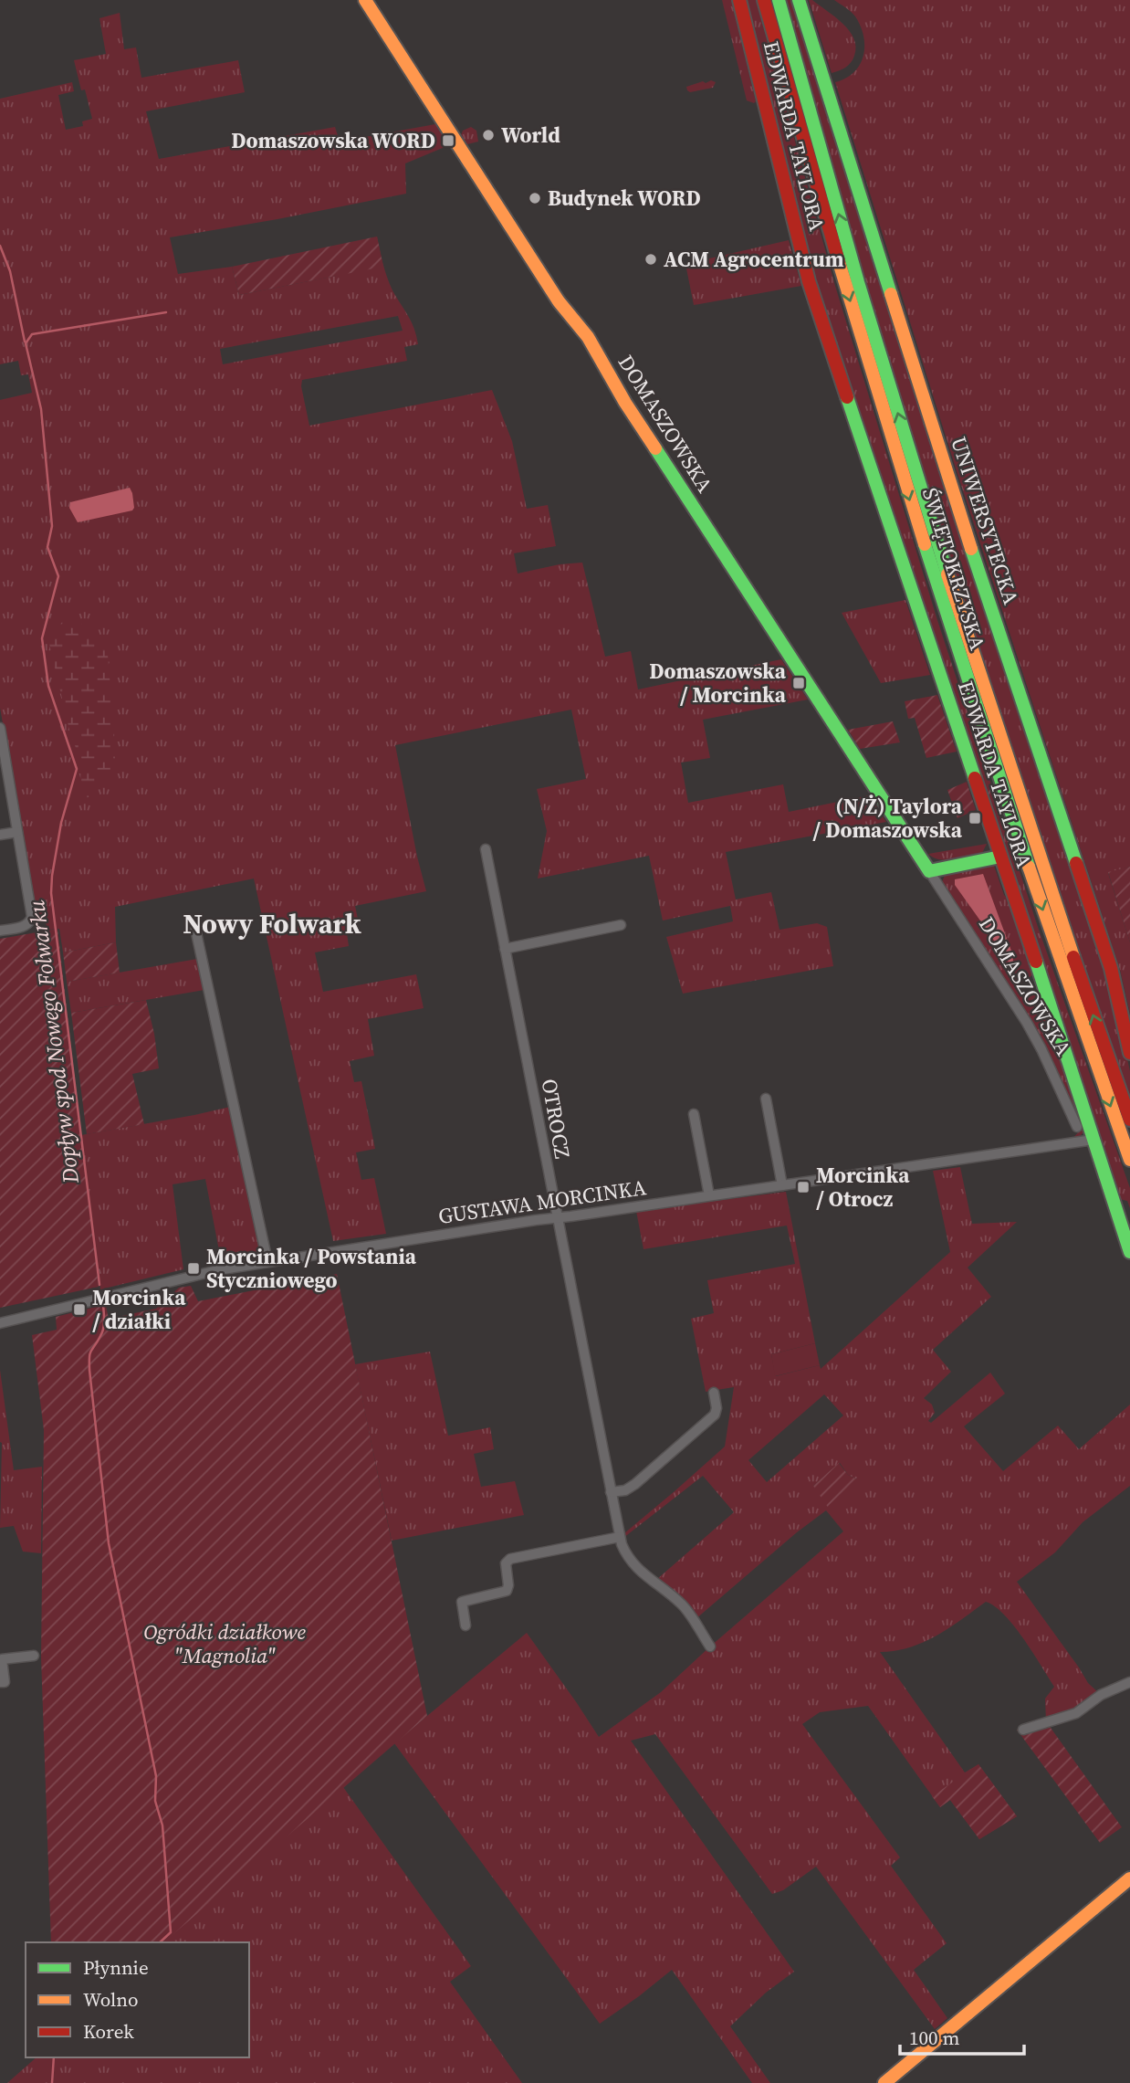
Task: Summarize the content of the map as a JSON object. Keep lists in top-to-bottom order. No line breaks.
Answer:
{"streets":{"main road":["EDWARDA TAYLORA","DOMASZOWSKA","UNIWERSYTECKA","ŚWIĘTOKRZYSKA"],"street":["OTROCZ","GUSTAWA MORCINKA"]},"crossings":[["EDWARDA TAYLORA","GUSTAWA MORCINKA"],["OTROCZ","GUSTAWA MORCINKA"]],"districts":["Nowy Folwark"],"water":["Dopływ spod Nowego Folwarku"],"parks":["Ogródki działkowe \"Magnolia\""],"places":{"other":["World","Budynek WORD","ACM Agrocentrum"],"transit":["Domaszowska WORD","Domaszowska / Morcinka","(N/Ż) Taylora / Domaszowska","Morcinka / Otrocz","Morcinka / Powstania Styczniowego","Morcinka / działki"]},"legend":["Płynnie","Wolno","Korek"],"scale_bar":"100 m"}
